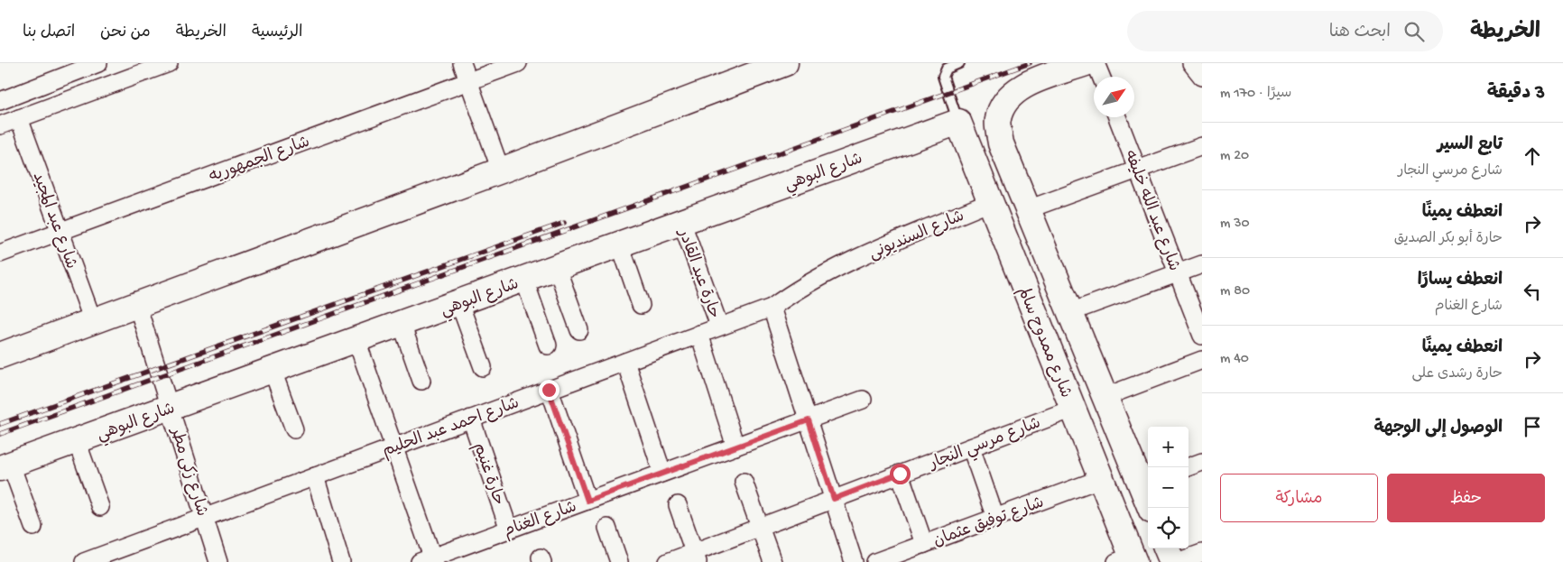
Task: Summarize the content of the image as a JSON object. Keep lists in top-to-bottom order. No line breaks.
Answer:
{"streets":{"street":["شارع الجمهوريه","شارع البوهي","شارع عبد الله خليفه","شارع عبد المجيد","شارع السنديونى","حارة عبد القادر","شارع ممدوح سالم","شارع احمد عبد الحليم","شارع مرسي النجار","شارع زكى مطر","حارة غنيم","شارع الغنام","شارع توفيق عثمان"]},"crossings":[["شارع الجمهوريه","شارع عبد المجيد"],["شارع البوهي","حارة عبد القادر"],["شارع البوهي","شارع ممدوح سالم"],["شارع البوهي","شارع زكى مطر"],["شارع السنديونى","شارع ممدوح سالم"],["شارع السنديونى","شارع احمد عبد الحليم"],["حارة عبد القادر","شارع احمد عبد الحليم"],["شارع ممدوح سالم","شارع مرسي النجار"],["شارع ممدوح سالم","شارع توفيق عثمان"],["شارع احمد عبد الحليم","شارع زكى مطر"],["شارع احمد عبد الحليم","حارة غنيم"],["حارة غنيم","شارع الغنام"]],"north":"top right","page":{"header":"الخريطة","search":"ابحث هنا","nav":["الرئيسية","الخريطة","من نحن","اتصل بنا"],"heading":["3 دقيقة","سيرًا · 170 m"],"list":[["تابع السير","شارع مرسي النجار","20 m"],["انعطف يمينًا","حارة أبو بكر الصديق","30 m"],["انعطف يسارًا","شارع الغنام","80 m"],["انعطف يمينًا","حارة رشدى على","40 m"],"الوصول إلى الوجهة"],"map_buttons":["+","−"],"buttons":["حفظ","مشاركة"]}}
